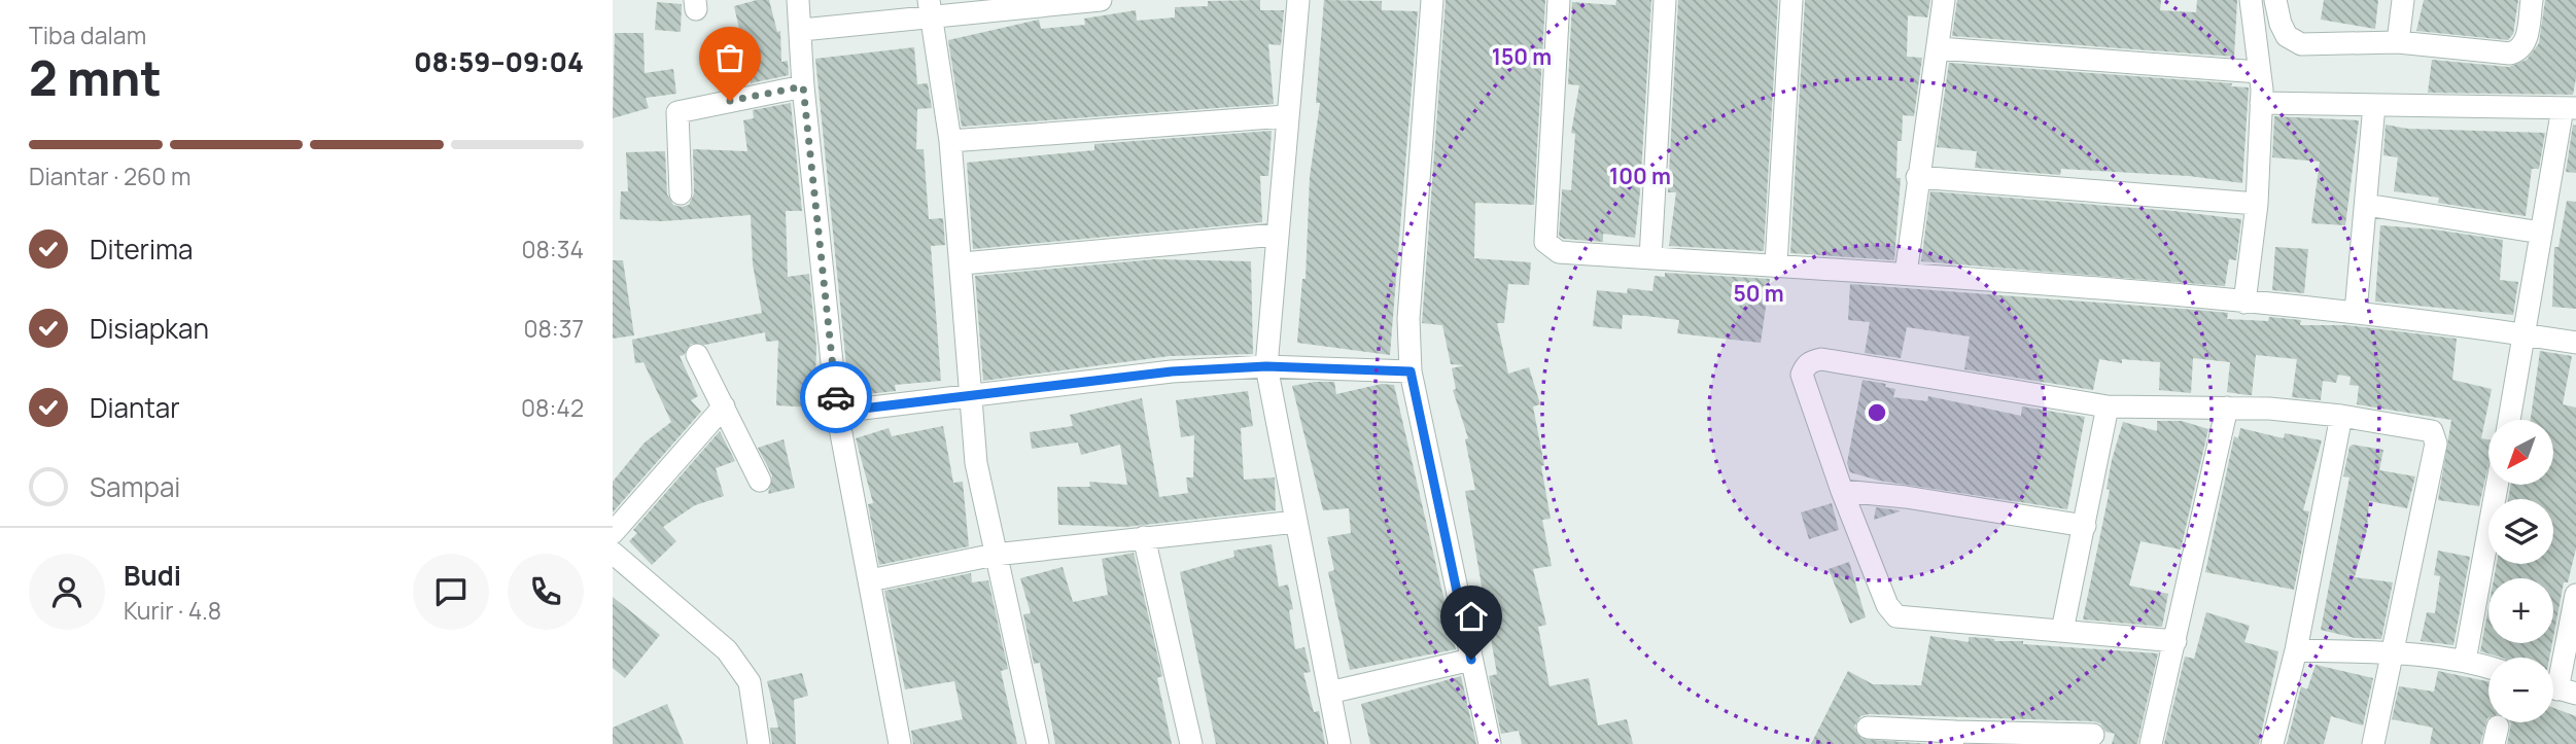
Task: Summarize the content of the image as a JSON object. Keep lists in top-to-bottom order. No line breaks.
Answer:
{"north":"bottom left","page":{"heading":["2 mnt","Tiba dalam","08:59–09:04"],"panel":["Budi","Kurir · 4.8"],"bar":"Diantar · 260 m","list":[["Diterima","08:34"],["Disiapkan","08:37"],["Diantar","08:42"],"Sampai"],"map_buttons":["+","−"]},"rings":["150 m","100 m","50 m"]}
